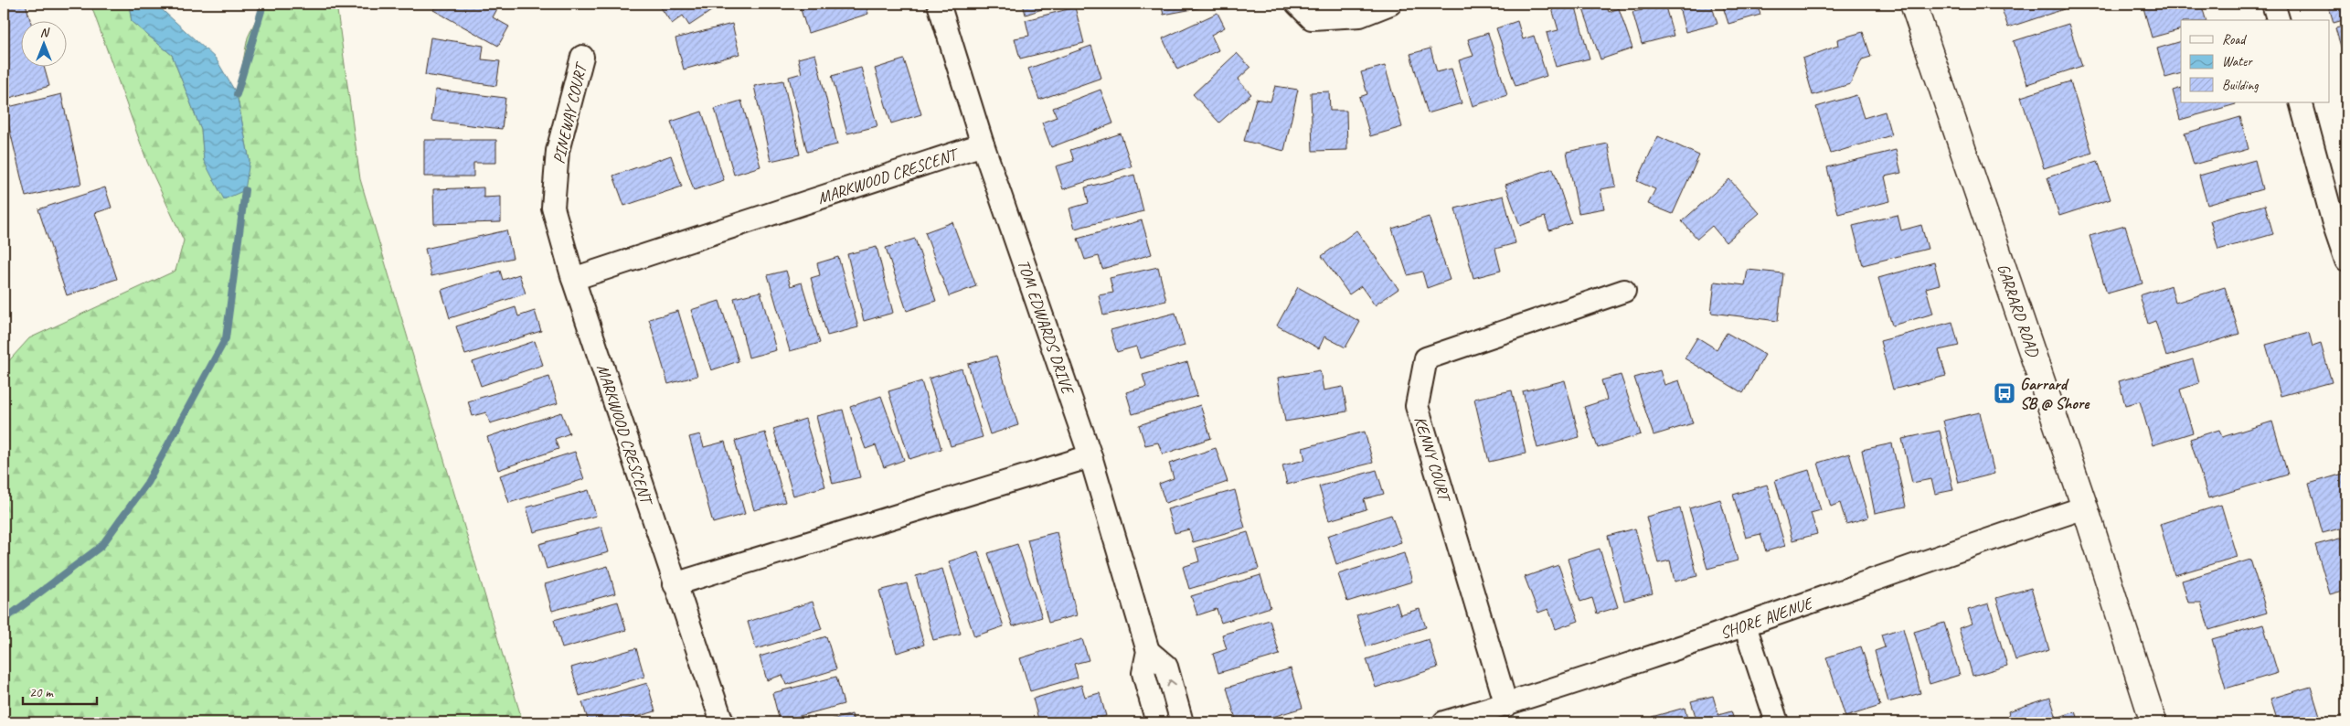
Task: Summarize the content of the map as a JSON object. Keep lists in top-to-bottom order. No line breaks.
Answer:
{"streets":{"street":["PINEWAY COURT","MARKWOOD CRESCENT","GARRARD ROAD","TOM EDWARDS DRIVE","KENNY COURT","SHORE AVENUE"]},"crossings":[["PINEWAY COURT","MARKWOOD CRESCENT"],["MARKWOOD CRESCENT","TOM EDWARDS DRIVE"],["GARRARD ROAD","SHORE AVENUE"],["KENNY COURT","SHORE AVENUE"]],"places":{"bus stop":["Garrard SB @ Shore"]},"legend":["Road","Water","Building"],"scale_bar":"20 m","north":"top"}
